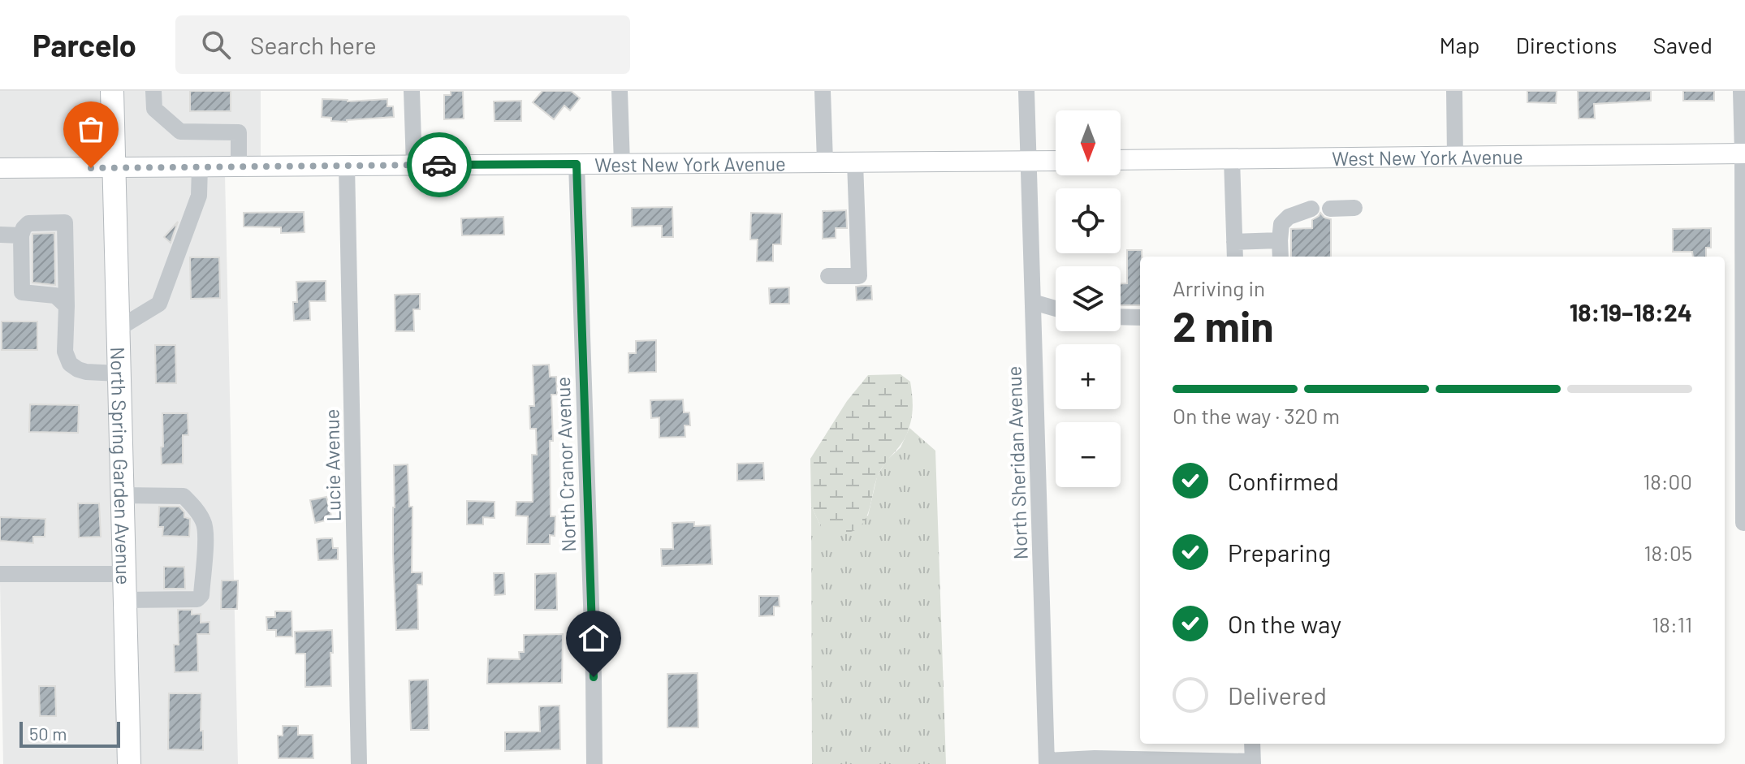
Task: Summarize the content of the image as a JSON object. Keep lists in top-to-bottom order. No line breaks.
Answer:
{"streets":{"highway":["North Spring Garden Avenue"],"main road":["West New York Avenue"],"street":["North Sheridan Avenue","North Cranor Avenue","Lucie Avenue"]},"crossings":[["West New York Avenue","North Sheridan Avenue"],["West New York Avenue","North Cranor Avenue"],["West New York Avenue","Lucie Avenue"],["West New York Avenue","North Spring Garden Avenue"]],"scale_bar":"50 m","north":"bottom","page":{"header":"Parcelo","search":"Search here","nav":["Map","Directions","Saved"],"map_buttons":["+","−"],"heading":["2 min","Arriving in","18:19–18:24"],"bar":"On the way · 320 m","list":[["Confirmed","18:00"],["Preparing","18:05"],["On the way","18:11"],"Delivered"],"scale":"50 m"}}
